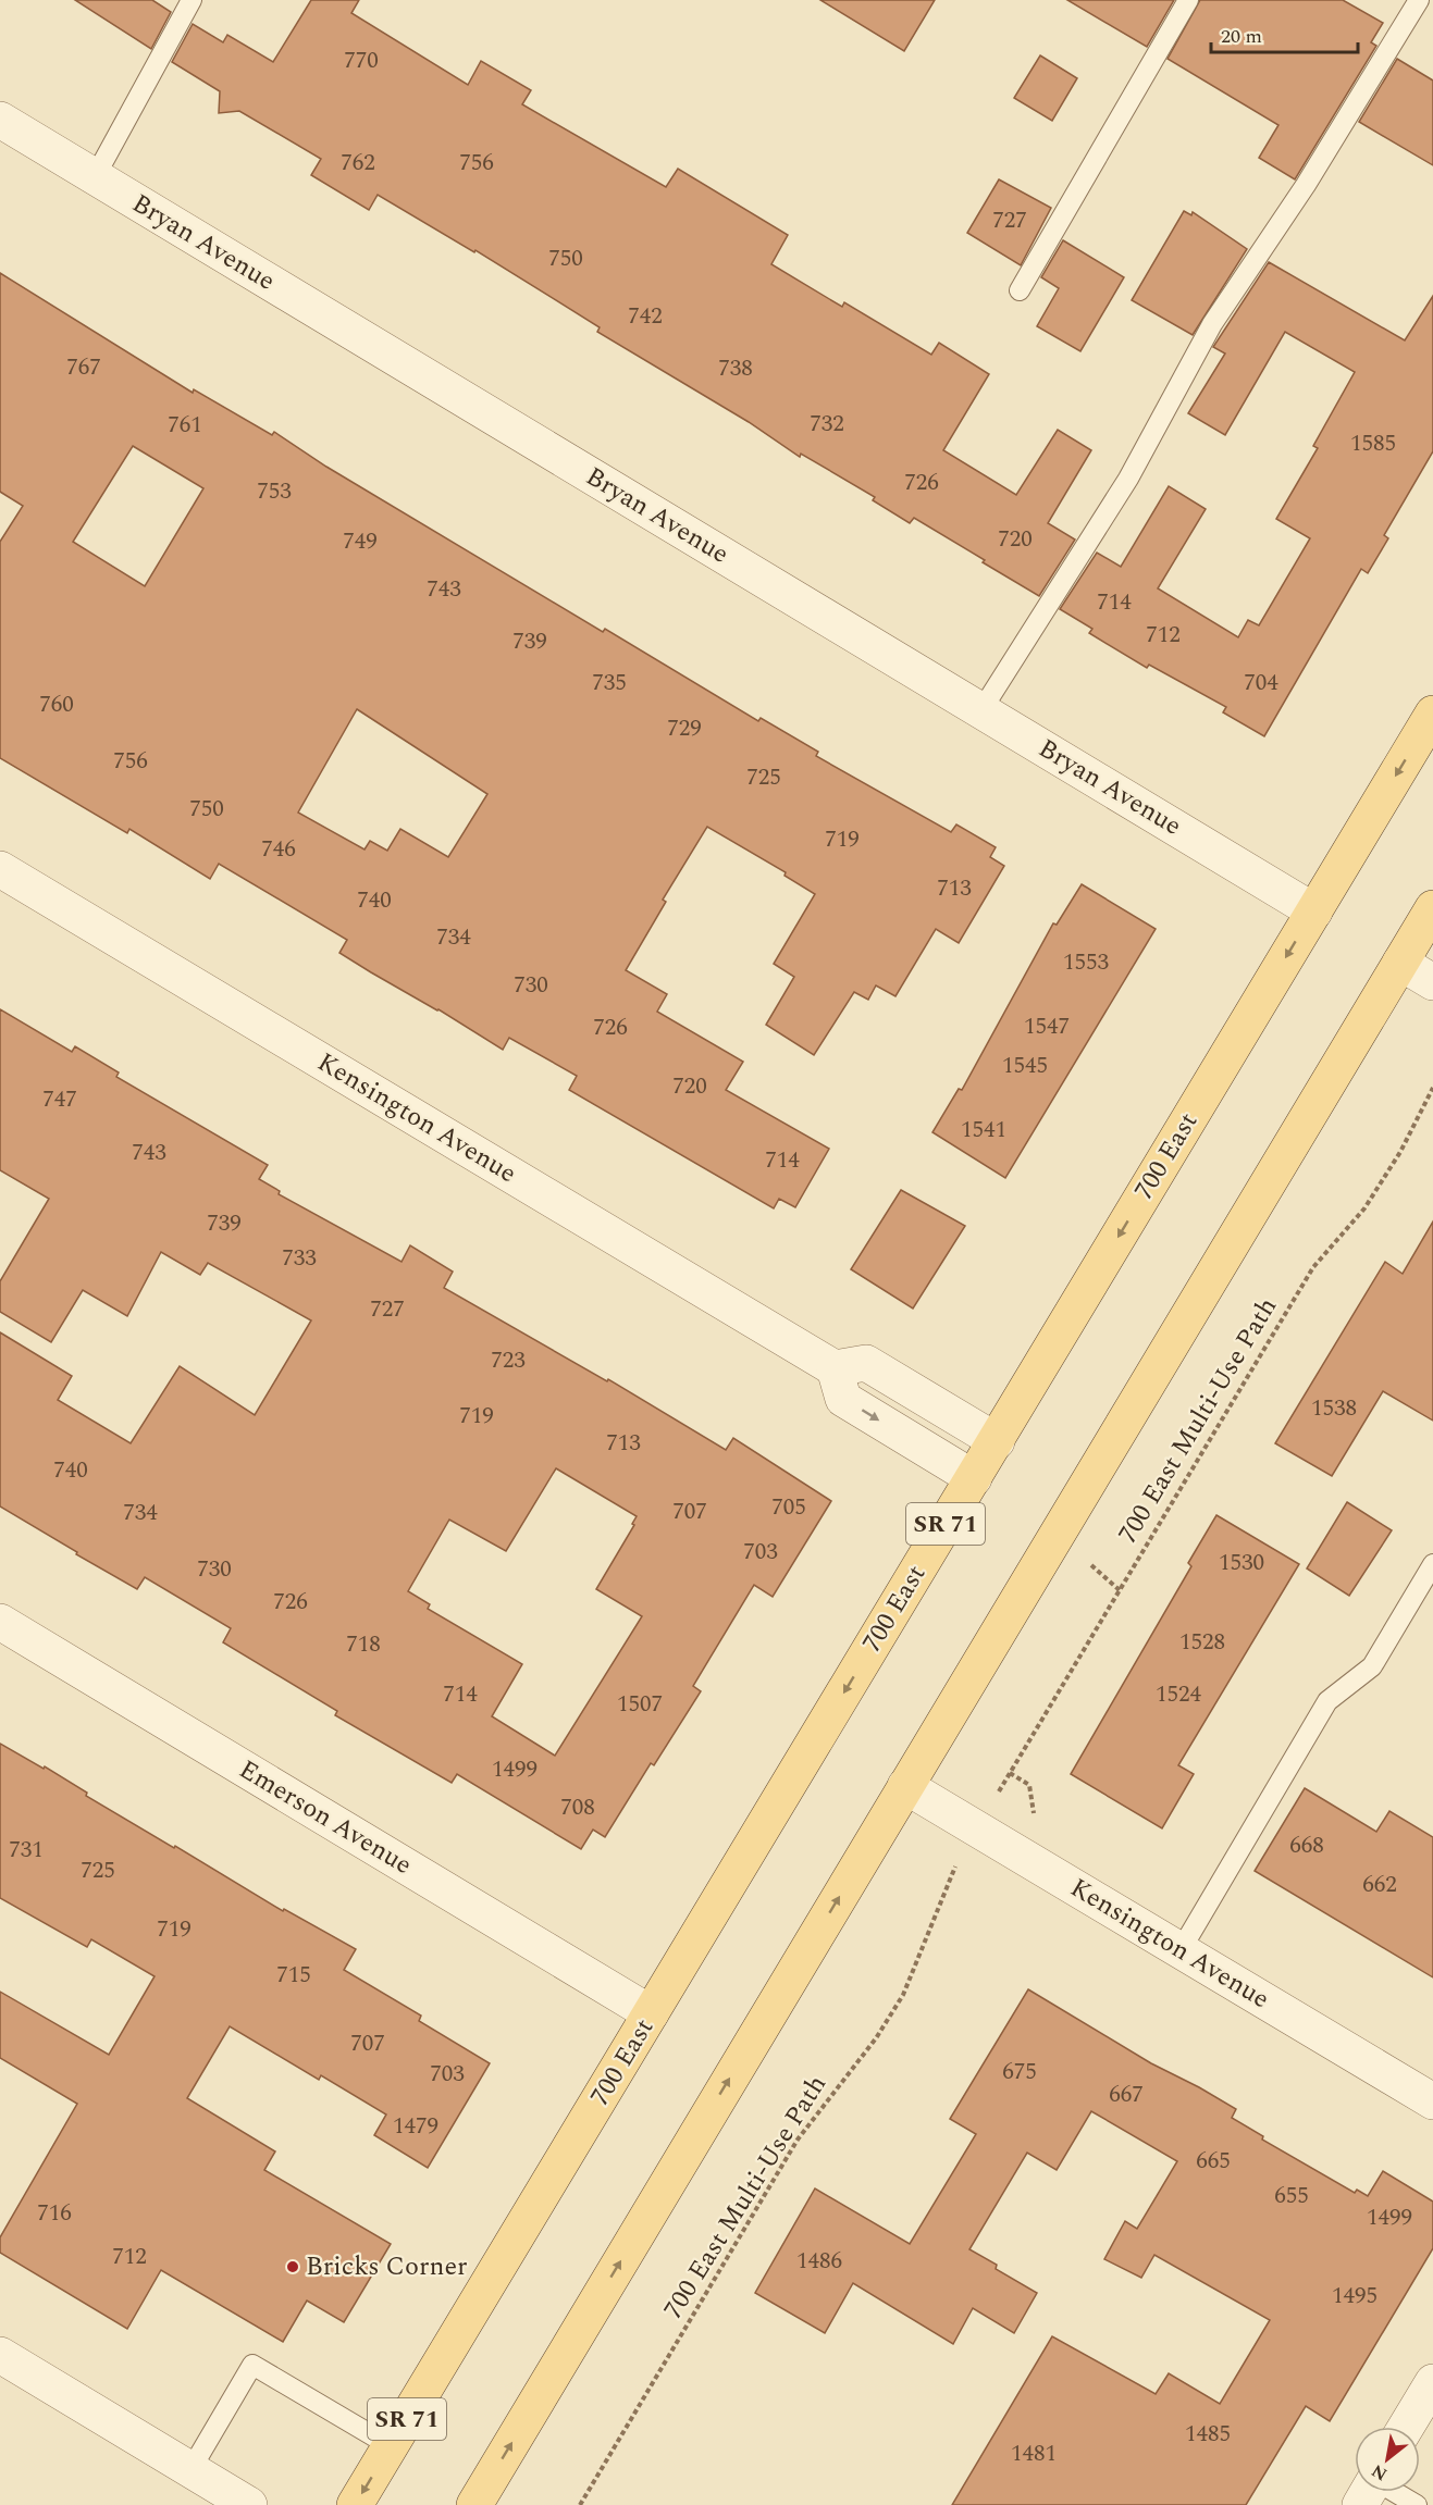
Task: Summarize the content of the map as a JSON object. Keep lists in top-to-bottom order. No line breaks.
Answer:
{"streets":{"main road":["700 East","SR 71"],"street":["Bryan Avenue","Kensington Avenue","Emerson Avenue"],"path":["700 East Multi-Use Path"]},"crossings":[["Bryan Avenue","700 East"],["700 East","Emerson Avenue"]],"places":["Bricks Corner"],"house_numbers":["770","762","756","727","750","742","767","738","732","761","1585","726","753","720","749","743","714","712","739","735","704","760","729","756","725","750","719","746","713","740","734","1553","730","1547","726","1545","720","747","1541","743","714","739","733","727","723","1538","719","713","740","705","707","734","703","1530","730","726","1528","718","714","1524","1507","1499","708","668","731","725","662","719","715","707","675","703","667","1479","665","655","716","1499","712","1486","1495","1485","1481"],"scale_bar":"20 m","north":"bottom left"}
